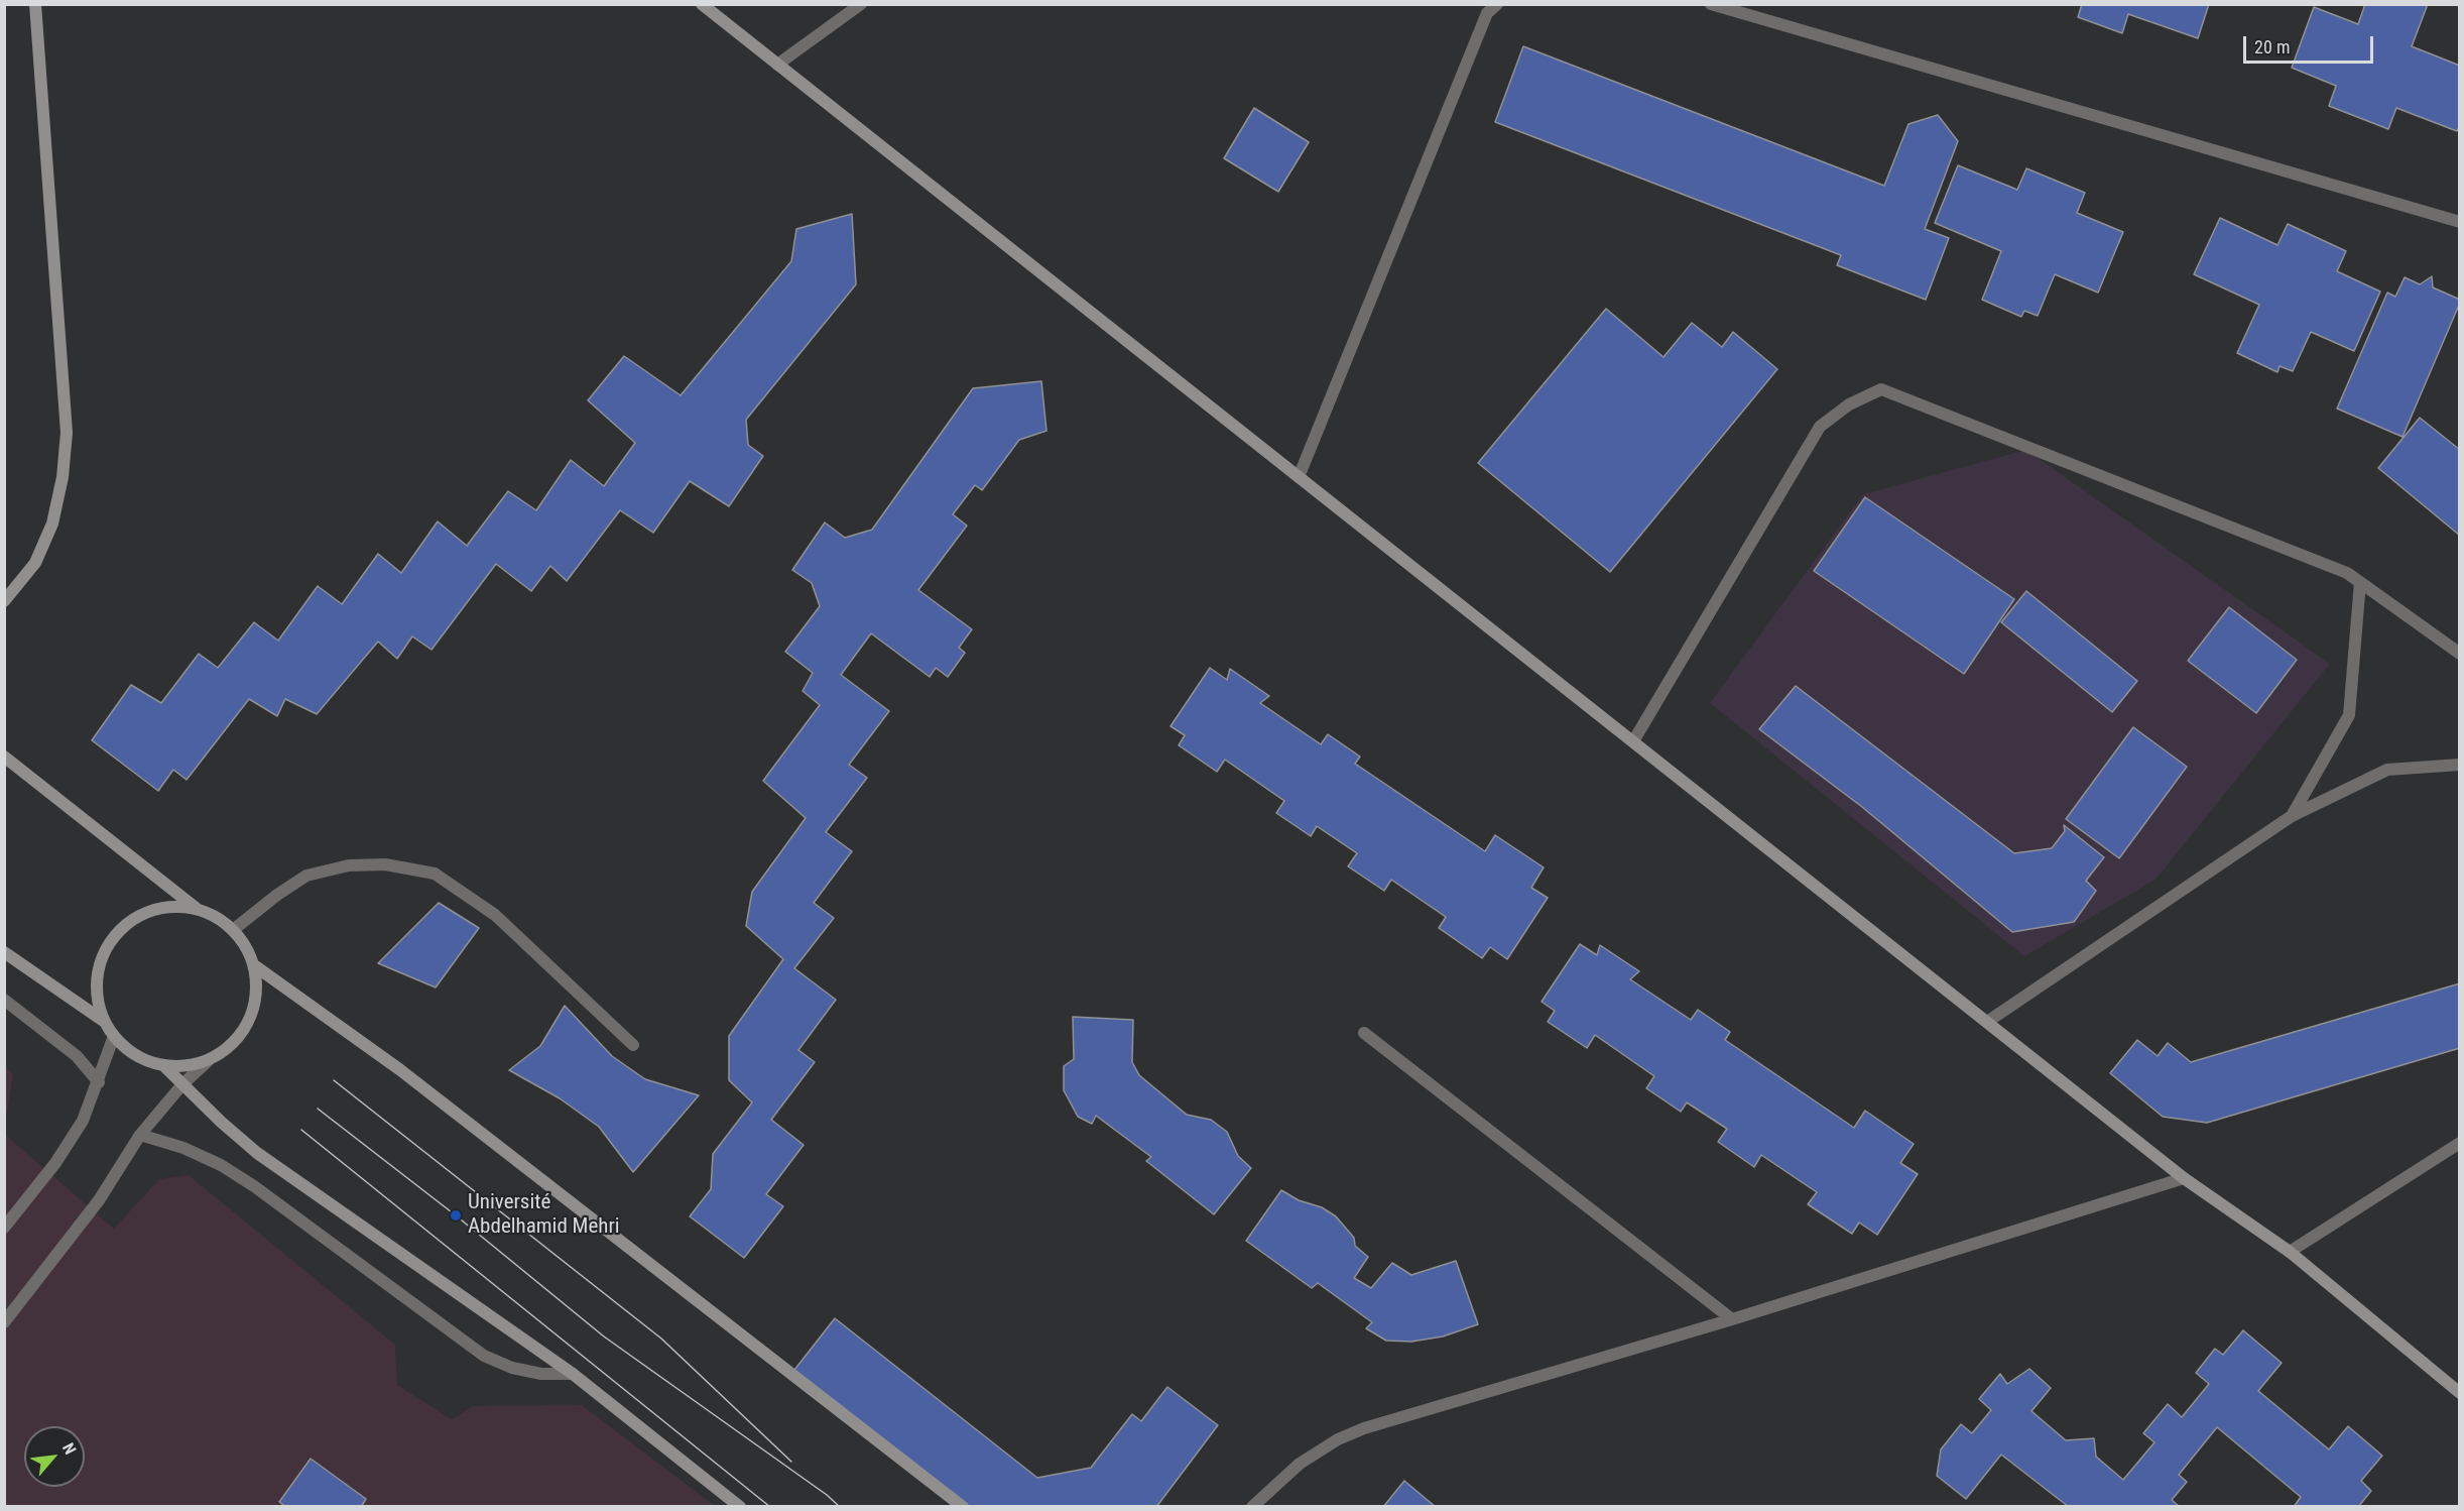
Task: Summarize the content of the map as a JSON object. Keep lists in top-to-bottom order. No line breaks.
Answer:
{"places":["Université Abdelhamid Mehri"],"scale_bar":"20 m","north":"top right"}
